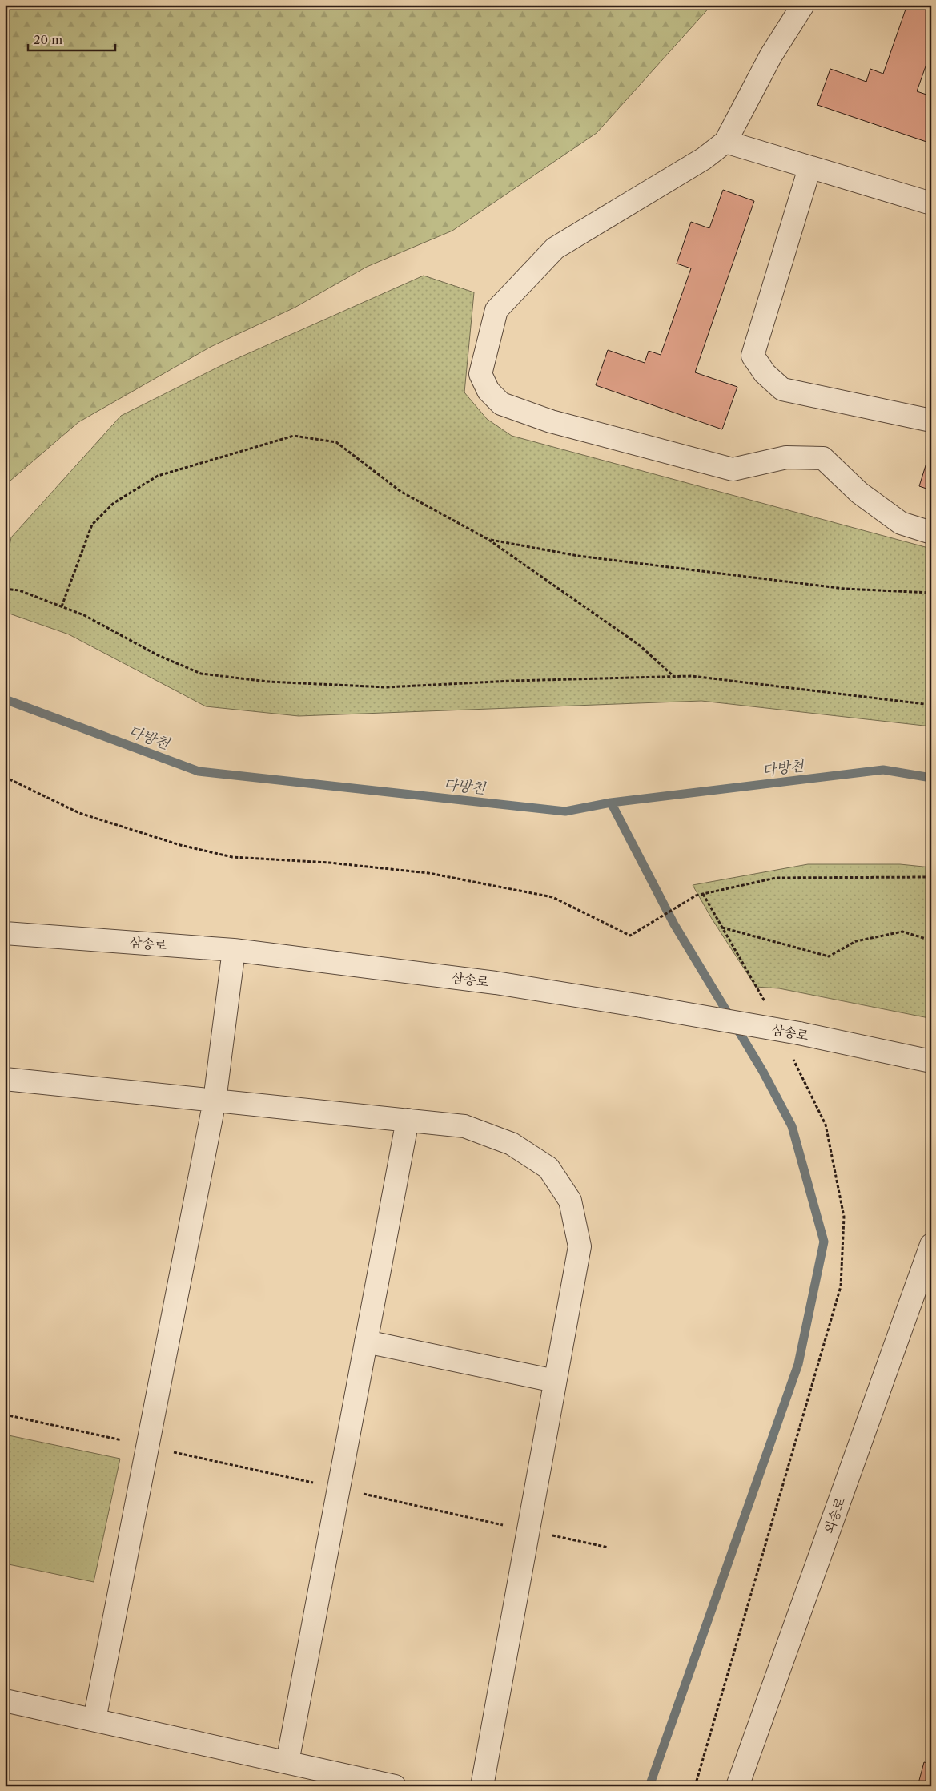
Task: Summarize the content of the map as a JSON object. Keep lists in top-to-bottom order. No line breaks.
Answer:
{"streets":{"street":["삼송로","외송로"]},"water":["다방천"],"scale_bar":"20 m"}
